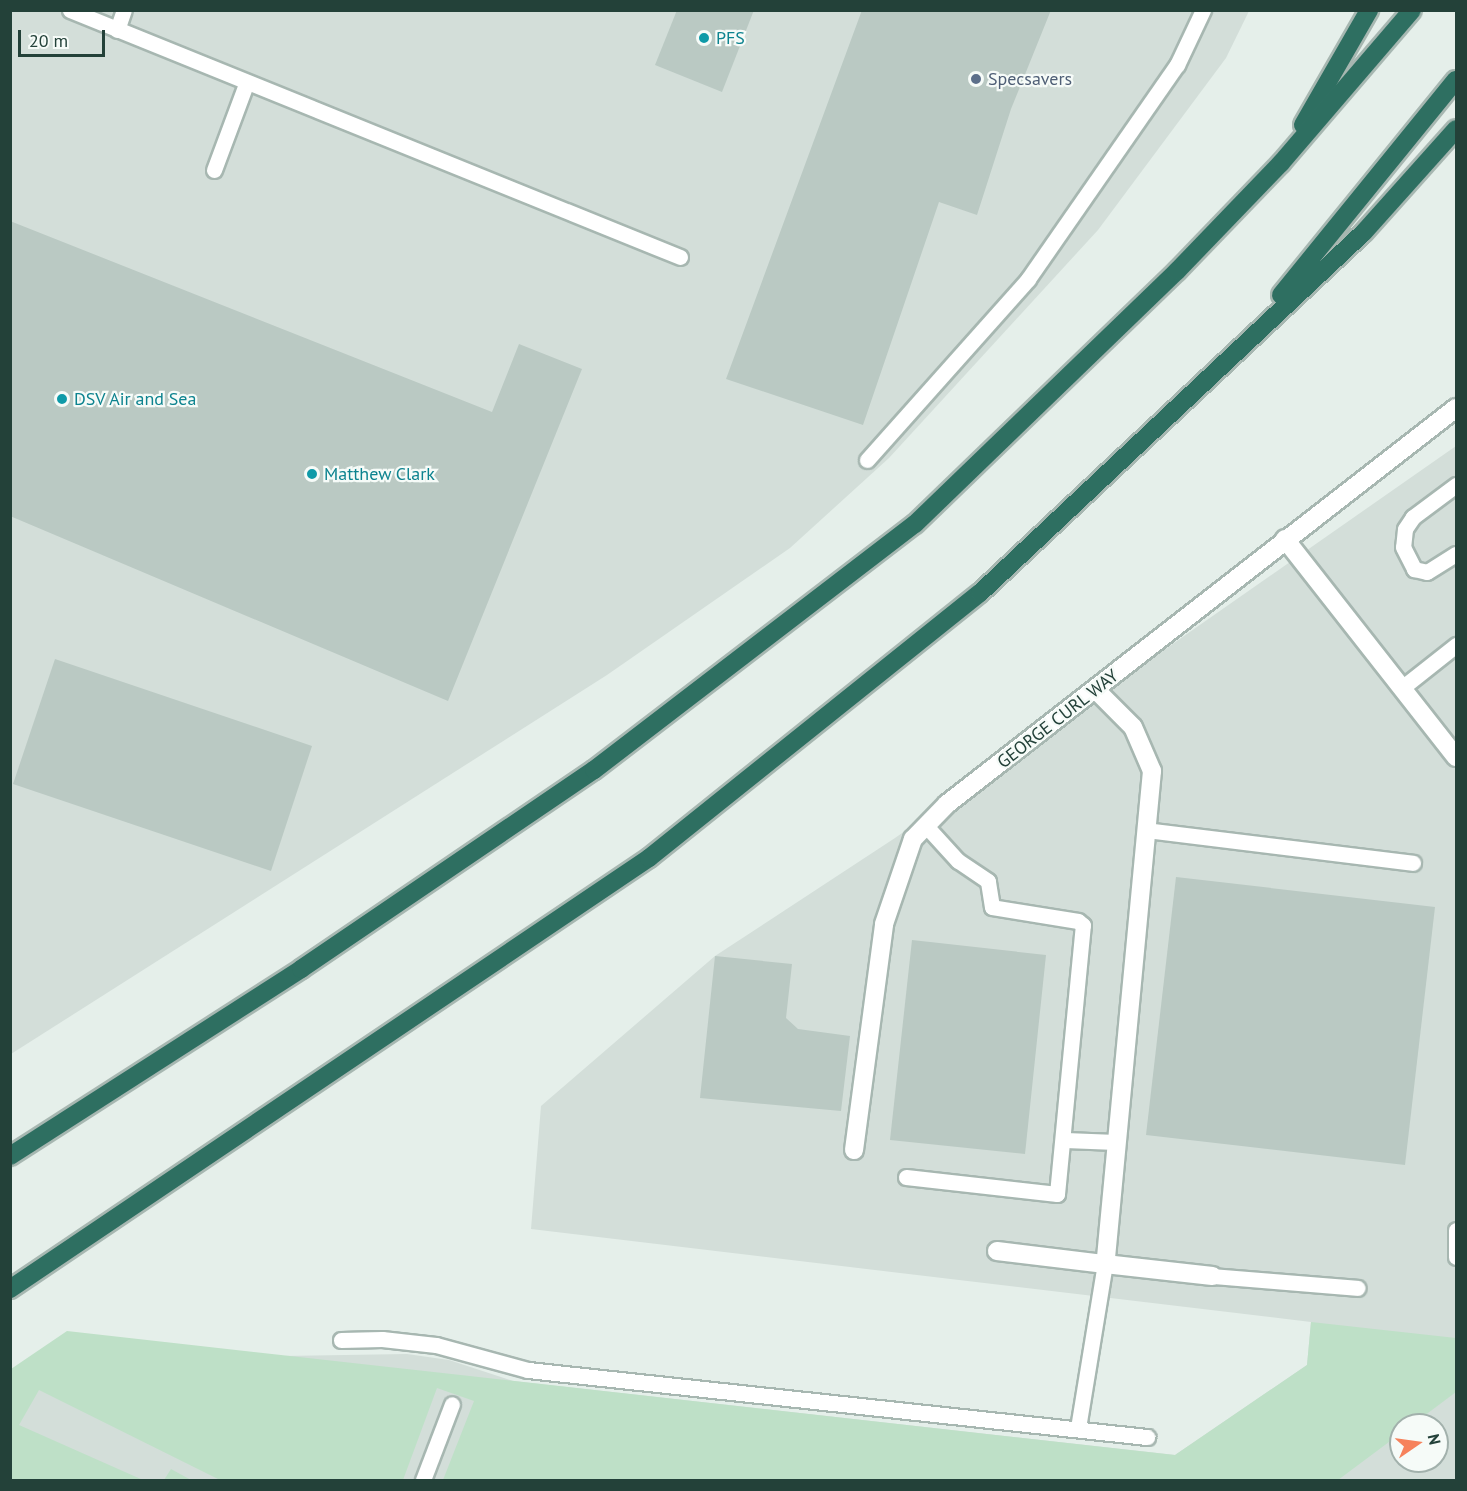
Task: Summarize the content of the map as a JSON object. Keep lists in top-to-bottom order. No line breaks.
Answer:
{"streets":{"street":["GEORGE CURL WAY"]},"places":["PFS","Specsavers","DSV Air and Sea","Matthew Clark"],"scale_bar":"20 m","north":"right"}
